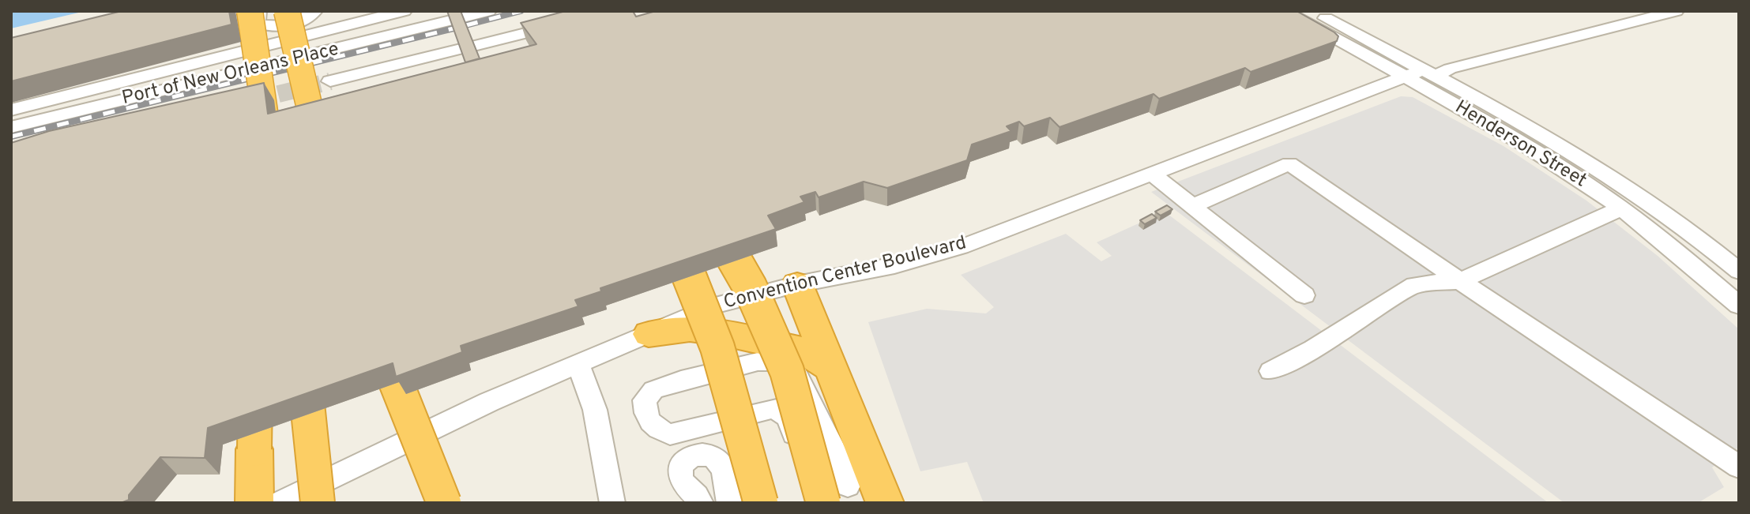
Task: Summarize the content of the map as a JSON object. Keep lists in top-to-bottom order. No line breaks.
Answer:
{"streets":{"street":["Port of New Orleans Place","Henderson Street","Convention Center Boulevard"]},"crossings":[["Henderson Street","Convention Center Boulevard"]]}
